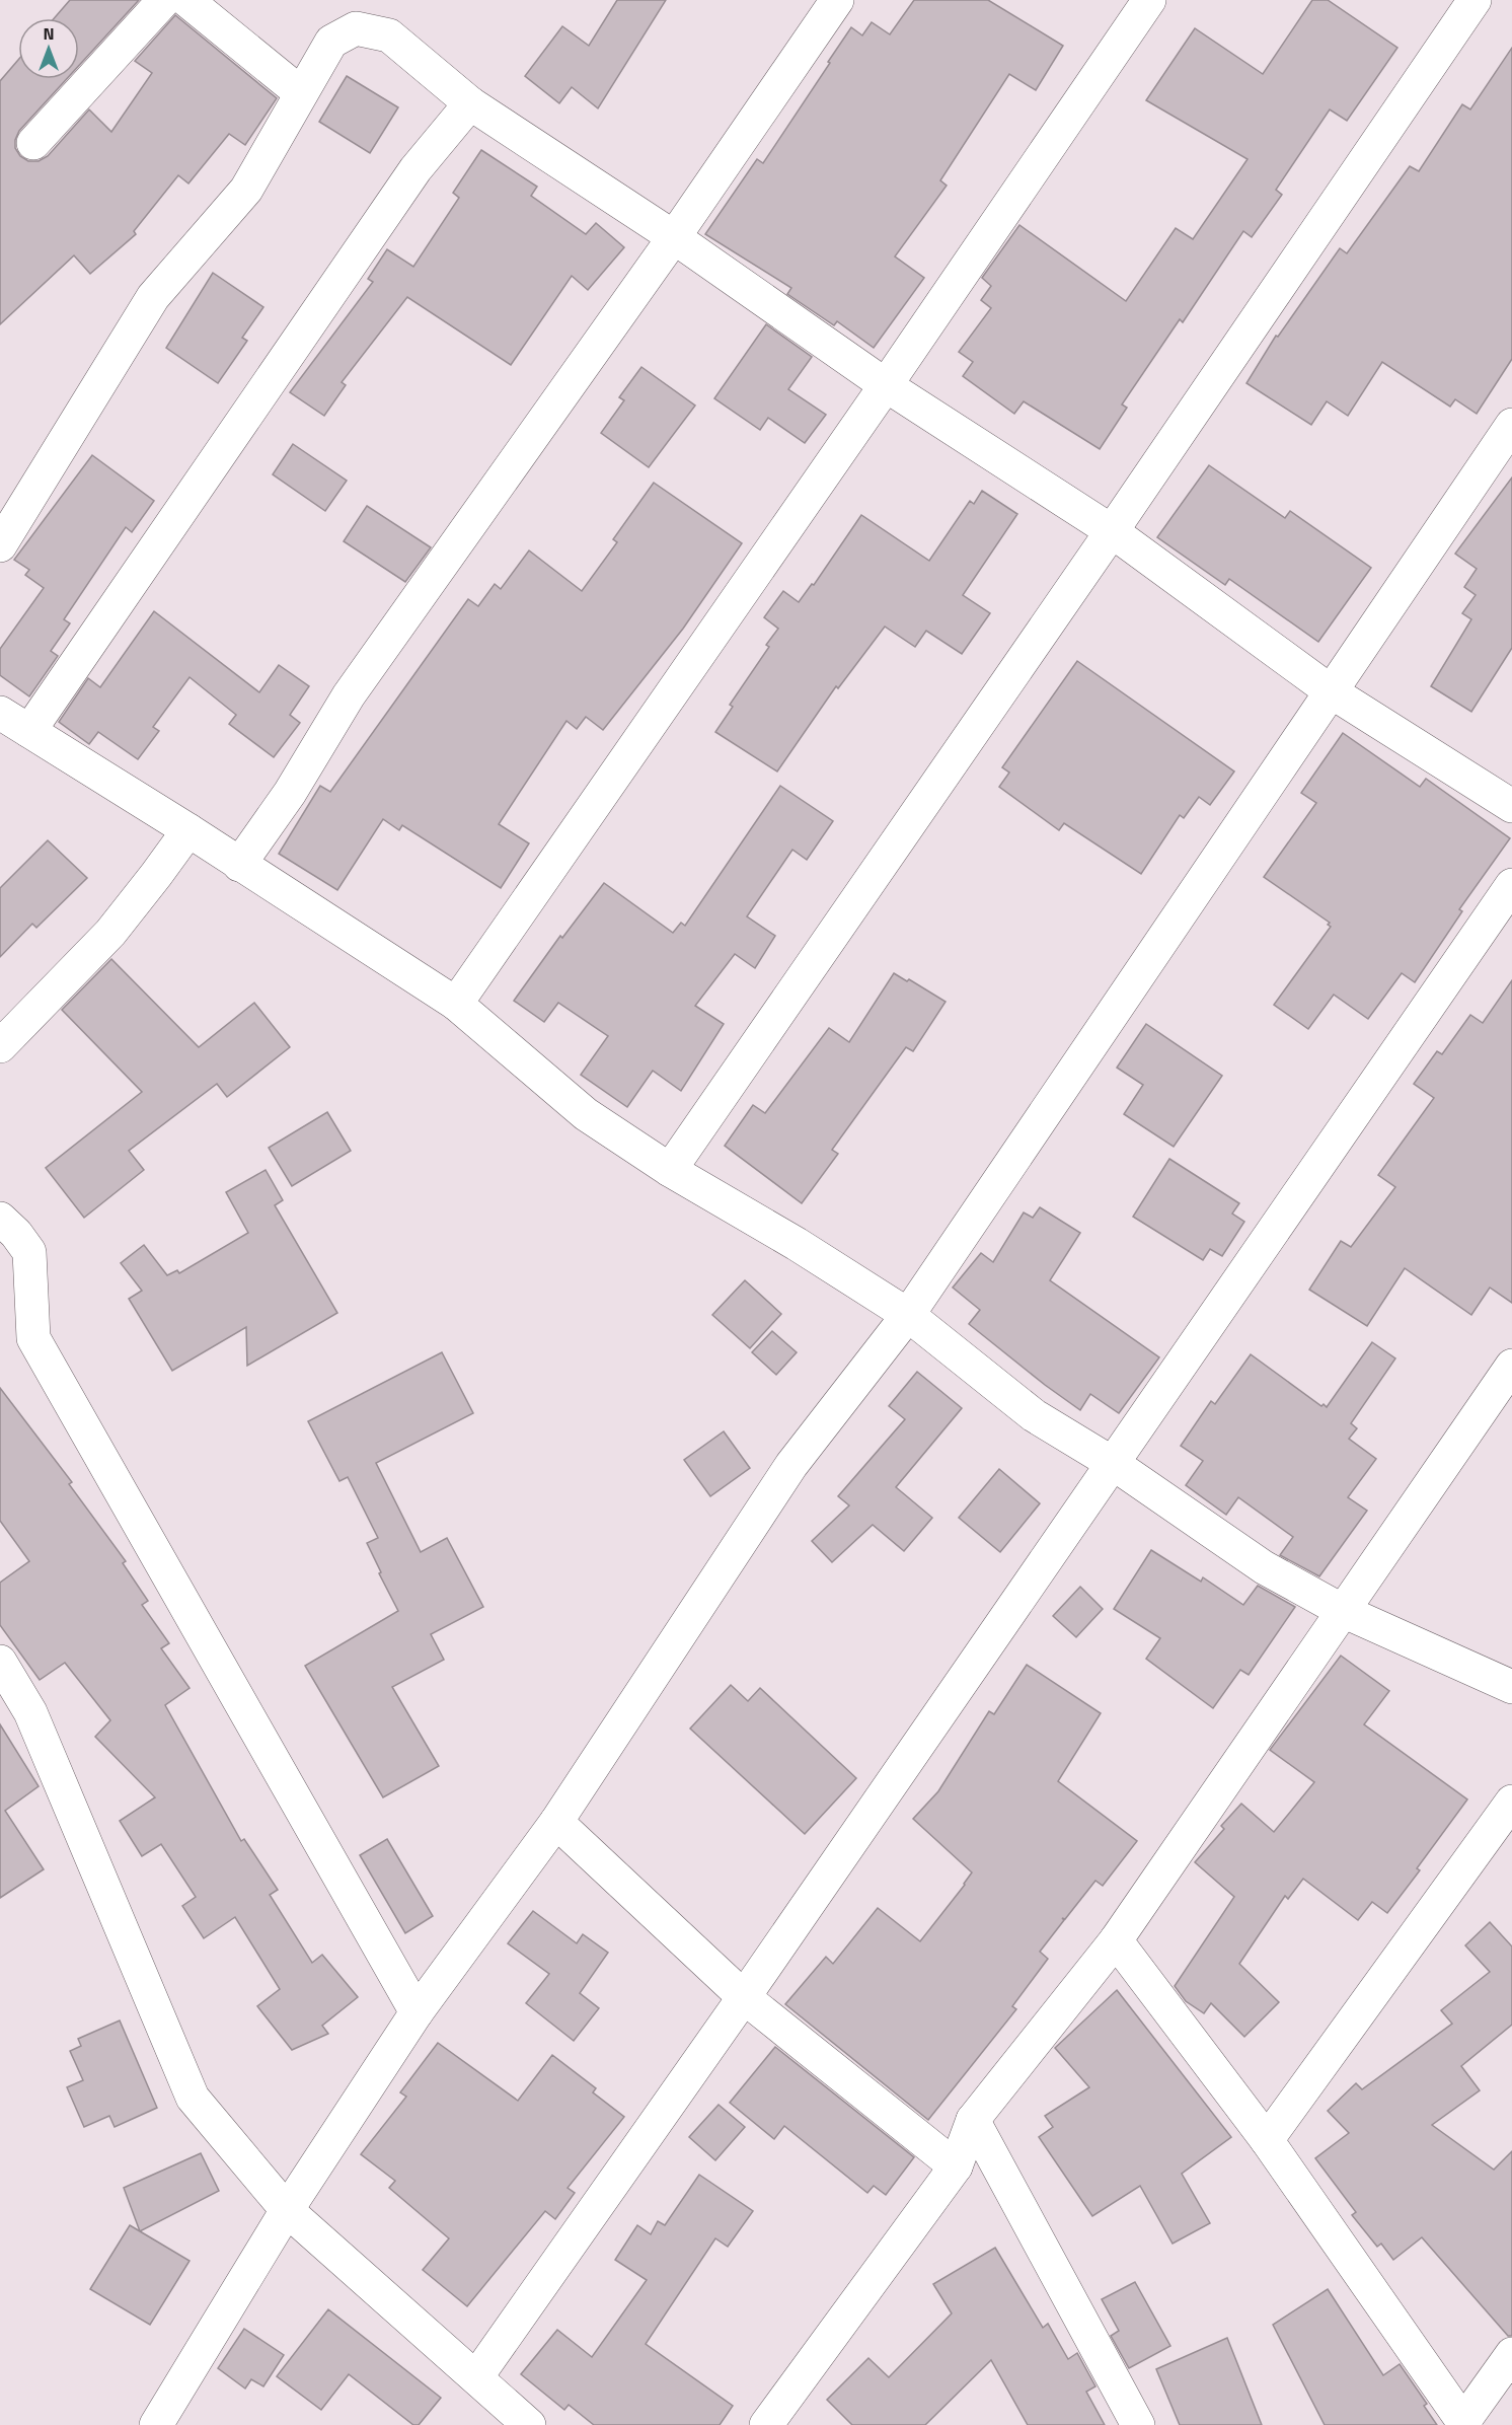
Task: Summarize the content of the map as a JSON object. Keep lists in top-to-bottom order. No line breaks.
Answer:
{"north":"top"}
